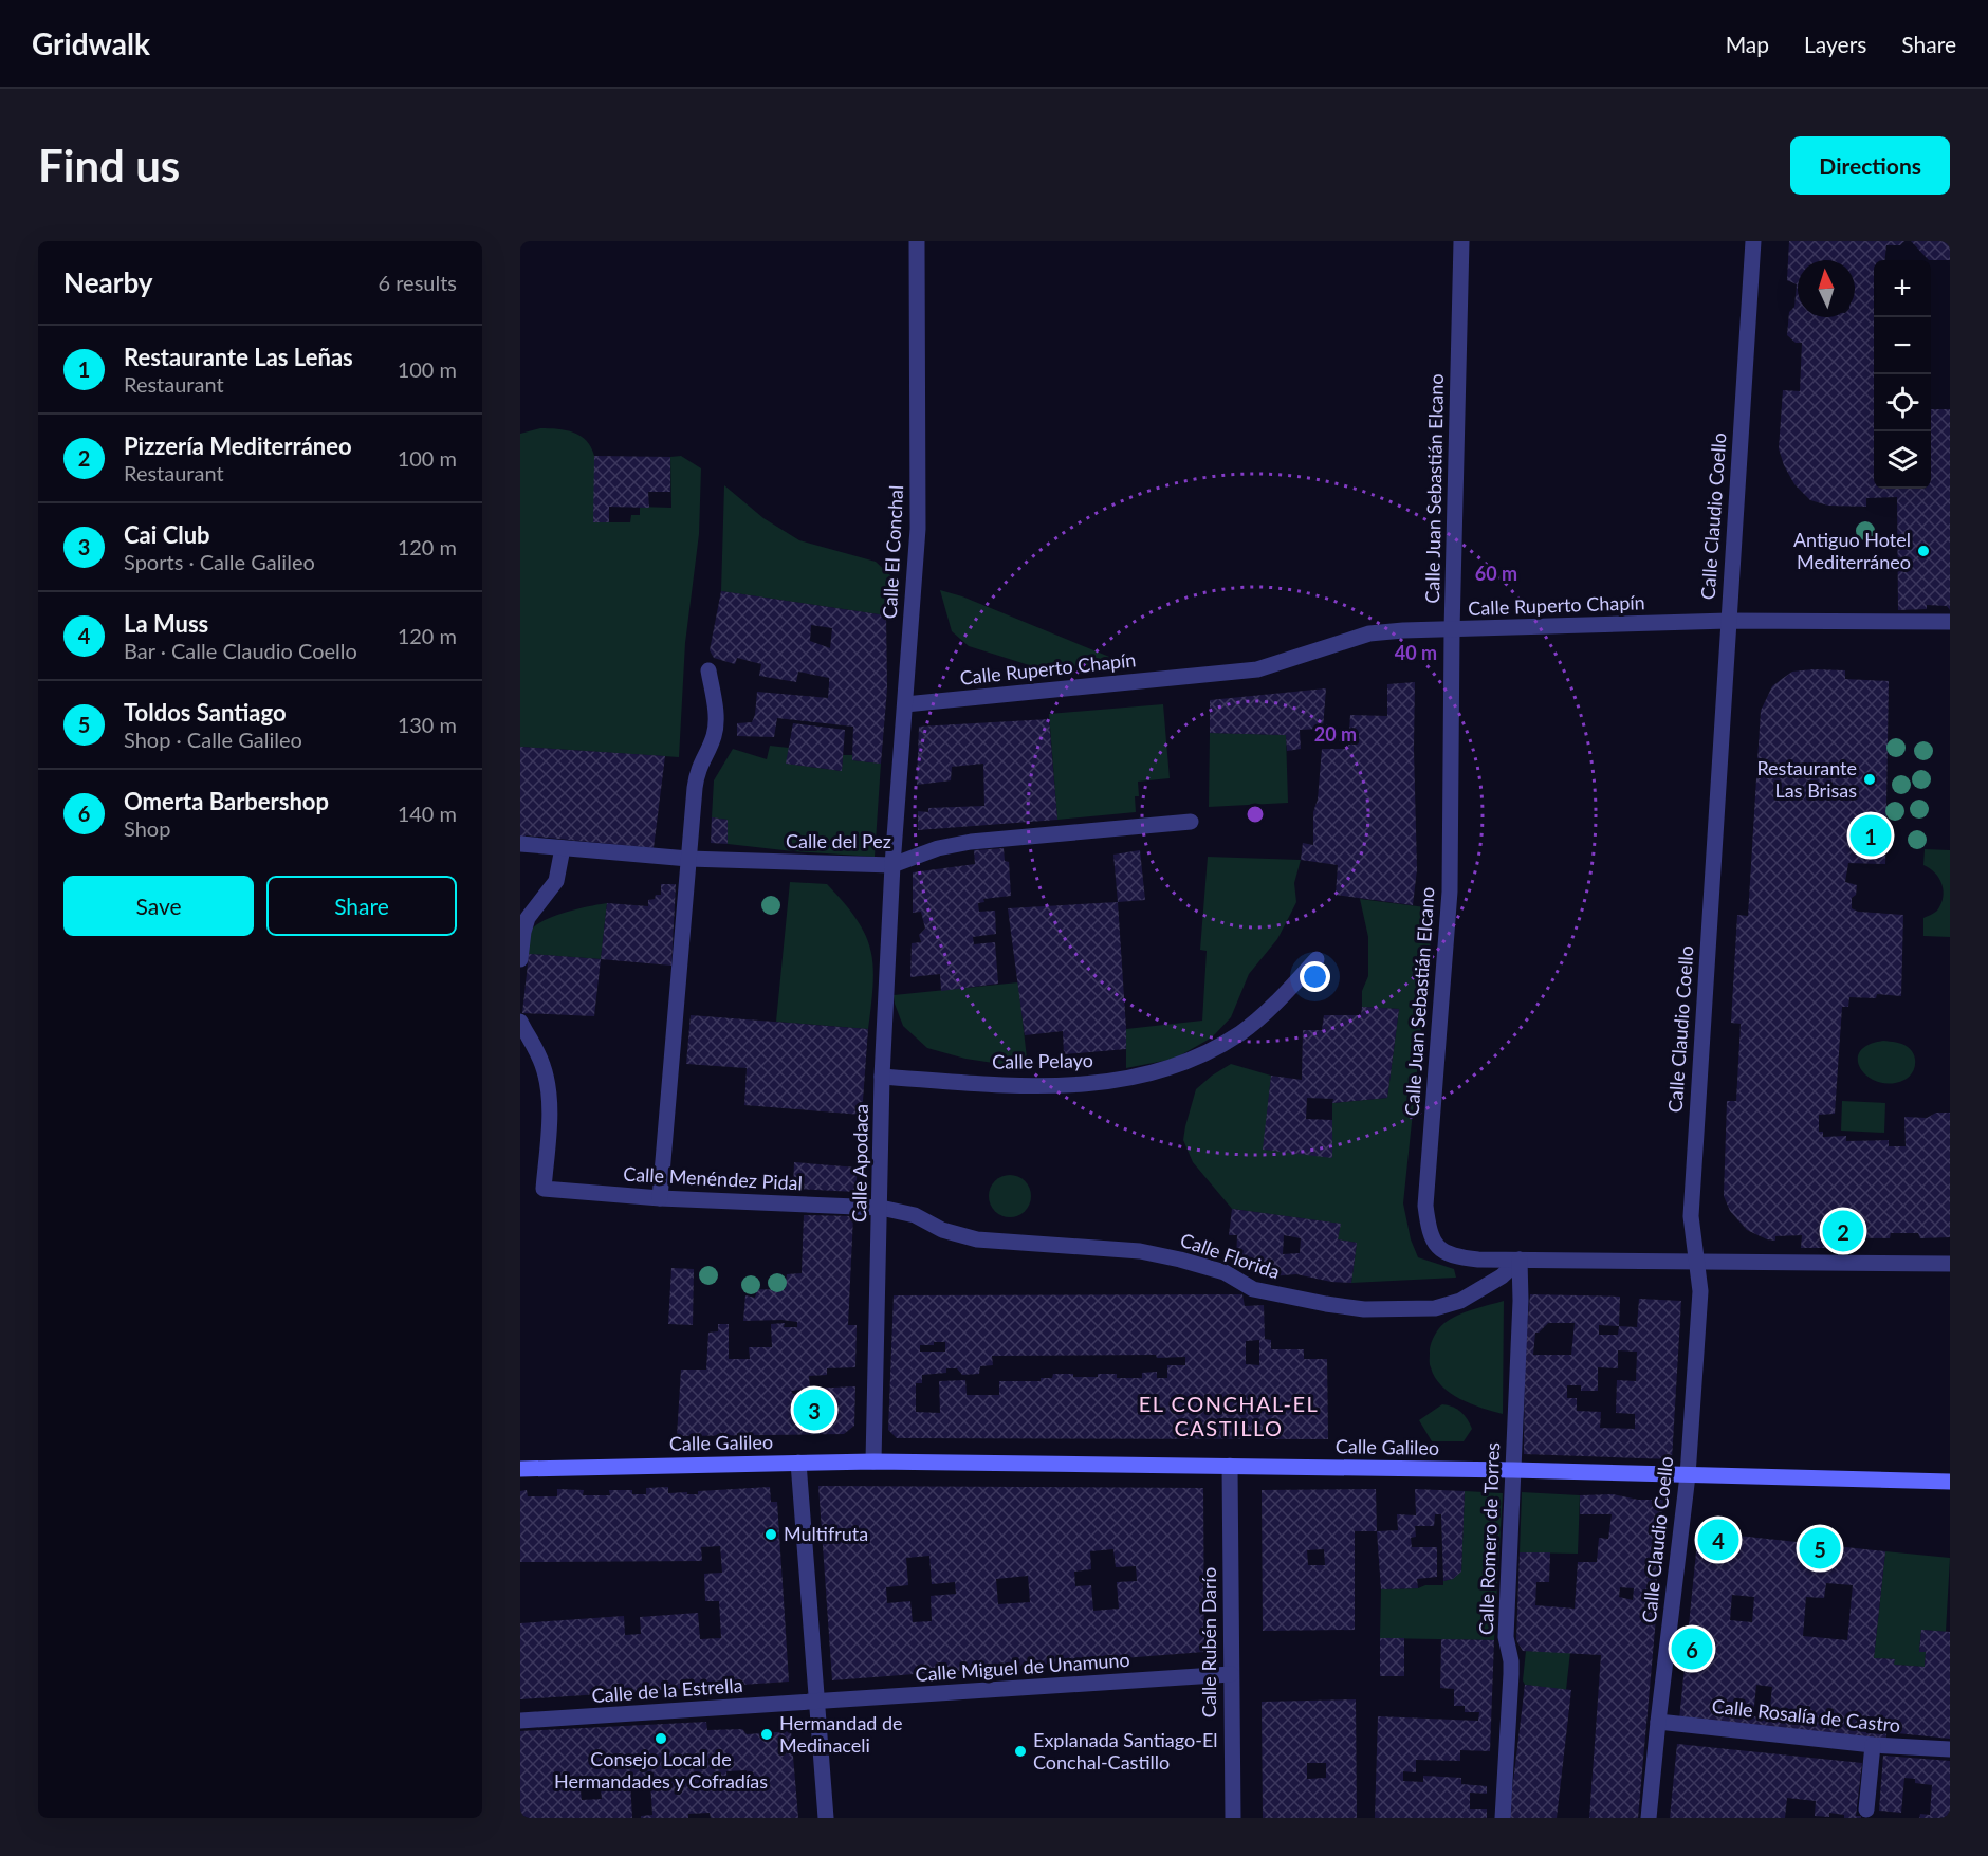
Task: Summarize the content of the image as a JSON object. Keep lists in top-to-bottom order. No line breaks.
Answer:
{"streets":{"street":["Calle Juan Sebastián Elcano","Calle Claudio Coello","Calle El Conchal","Calle Ruperto Chapín","Calle del Pez","Calle Pelayo","Calle Apodaca","Calle Menéndez Pidal","Calle Florida","Calle Galileo","Calle Romero de Torres","Calle Rubén Darío","Calle Miguel de Unamuno","Calle de la Estrella","Calle Rosalía de Castro"]},"crossings":[["Calle Juan Sebastián Elcano","Calle Claudio Coello"],["Calle Juan Sebastián Elcano","Calle Ruperto Chapín"],["Calle Juan Sebastián Elcano","Calle Florida"],["Calle Juan Sebastián Elcano","Calle Romero de Torres"],["Calle Claudio Coello","Calle Ruperto Chapín"],["Calle Claudio Coello","Calle Galileo"],["Calle Claudio Coello","Calle Rosalía de Castro"],["Calle El Conchal","Calle Ruperto Chapín"],["Calle El Conchal","Calle del Pez"],["Calle El Conchal","Calle Apodaca"],["Calle del Pez","Calle Apodaca"],["Calle Pelayo","Calle Apodaca"],["Calle Apodaca","Calle Menéndez Pidal"],["Calle Apodaca","Calle Florida"],["Calle Apodaca","Calle Galileo"],["Calle Menéndez Pidal","Calle Florida"],["Calle Florida","Calle Romero de Torres"],["Calle Galileo","Calle Romero de Torres"],["Calle Galileo","Calle Rubén Darío"],["Calle Rubén Darío","Calle Miguel de Unamuno"],["Calle Miguel de Unamuno","Calle de la Estrella"]],"districts":["EL CONCHAL-EL CASTILLO"],"places":["Antiguo Hotel Mediterráneo","Restaurante Las Brisas","Multifruta","Hermandad de Medinaceli","Consejo Local de Hermandades y Cofradías","Explanada Santiago-El Conchal-Castillo"],"north":"top","page":{"header":"Gridwalk","nav":["Map","Layers","Share"],"buttons":["Directions",["Save","Share"]],"title":"Find us","heading":["Nearby","6 results"],"map_buttons":["+","−"],"list":[{"mark":"1","name":"Restaurante Las Leñas","note":"Restaurant","value":"100 m"},{"mark":"2","name":"Pizzería Mediterráneo","note":"Restaurant","value":"100 m"},{"mark":"3","name":"Cai Club","note":"Sports · Calle Galileo","value":"120 m"},{"mark":"4","name":"La Muss","note":"Bar · Calle Claudio Coello","value":"120 m"},{"mark":"5","name":"Toldos Santiago","note":"Shop · Calle Galileo","value":"130 m"},{"mark":"6","name":"Omerta Barbershop","note":"Shop","value":"140 m"}],"pins":["1","2","3","4","5","6"]},"rings":["60 m","40 m","20 m"]}
